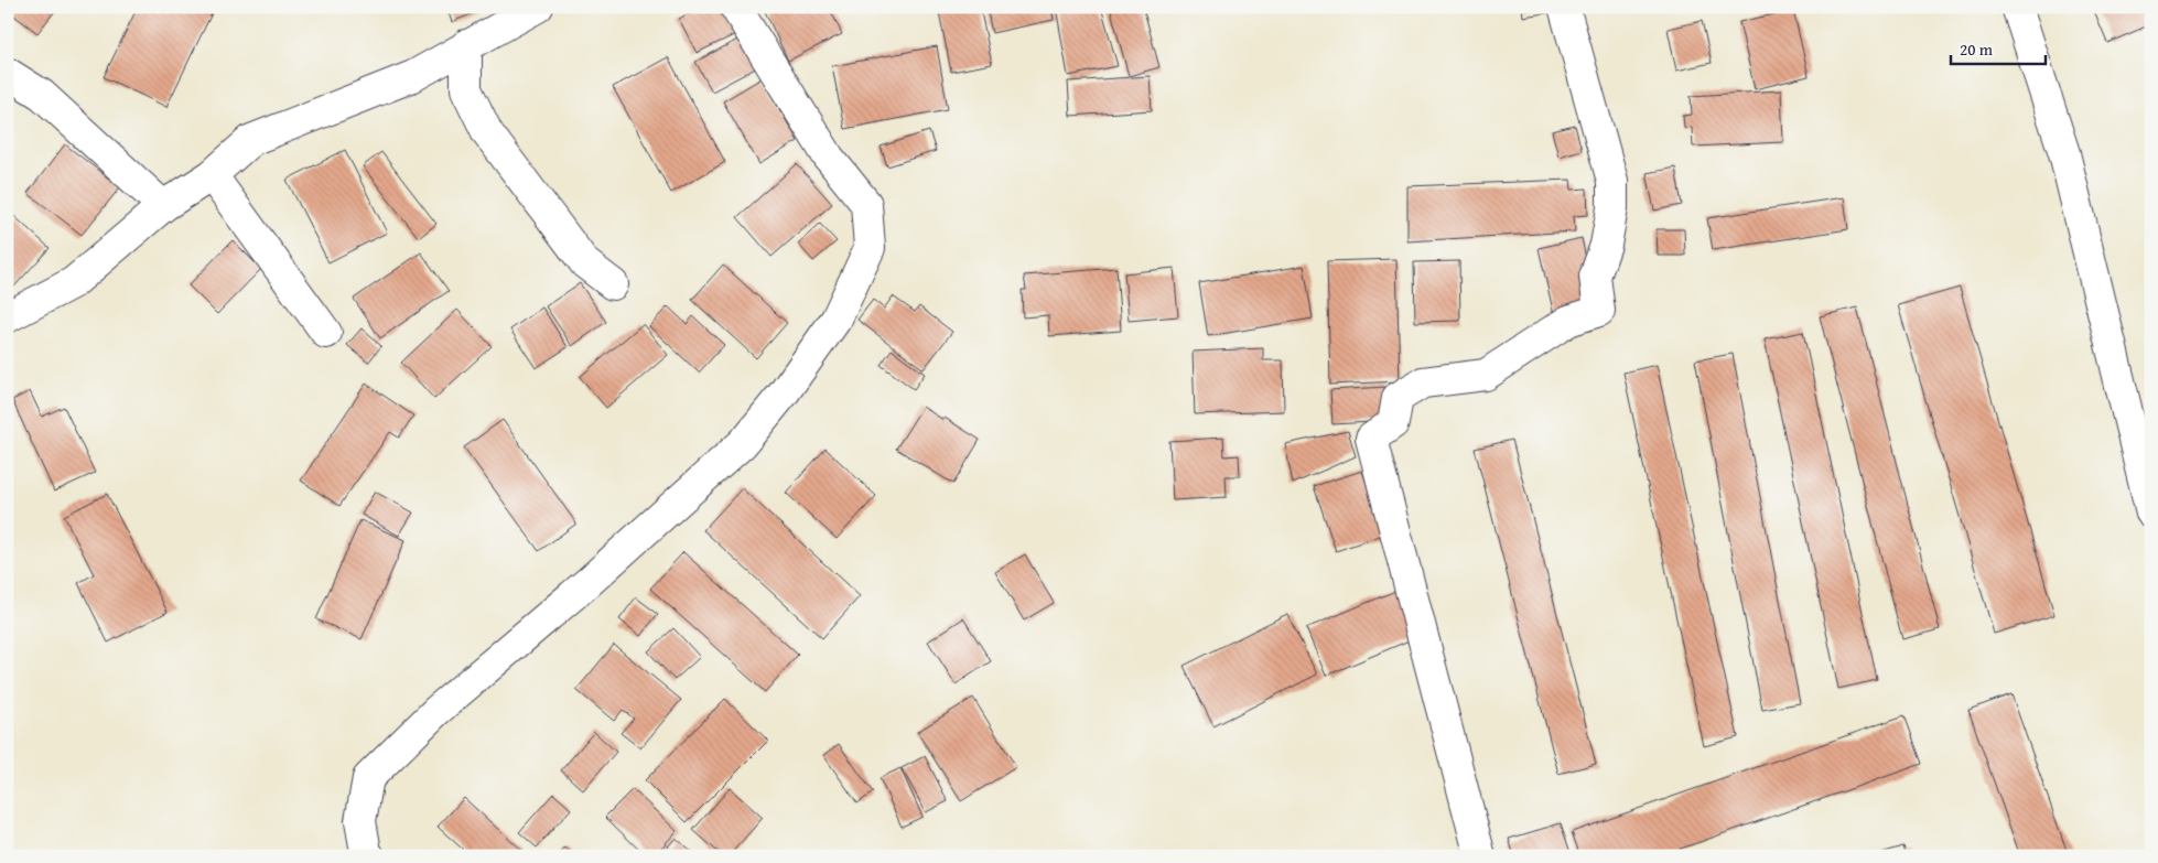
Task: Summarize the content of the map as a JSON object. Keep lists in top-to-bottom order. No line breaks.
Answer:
{"scale_bar":"20 m"}
